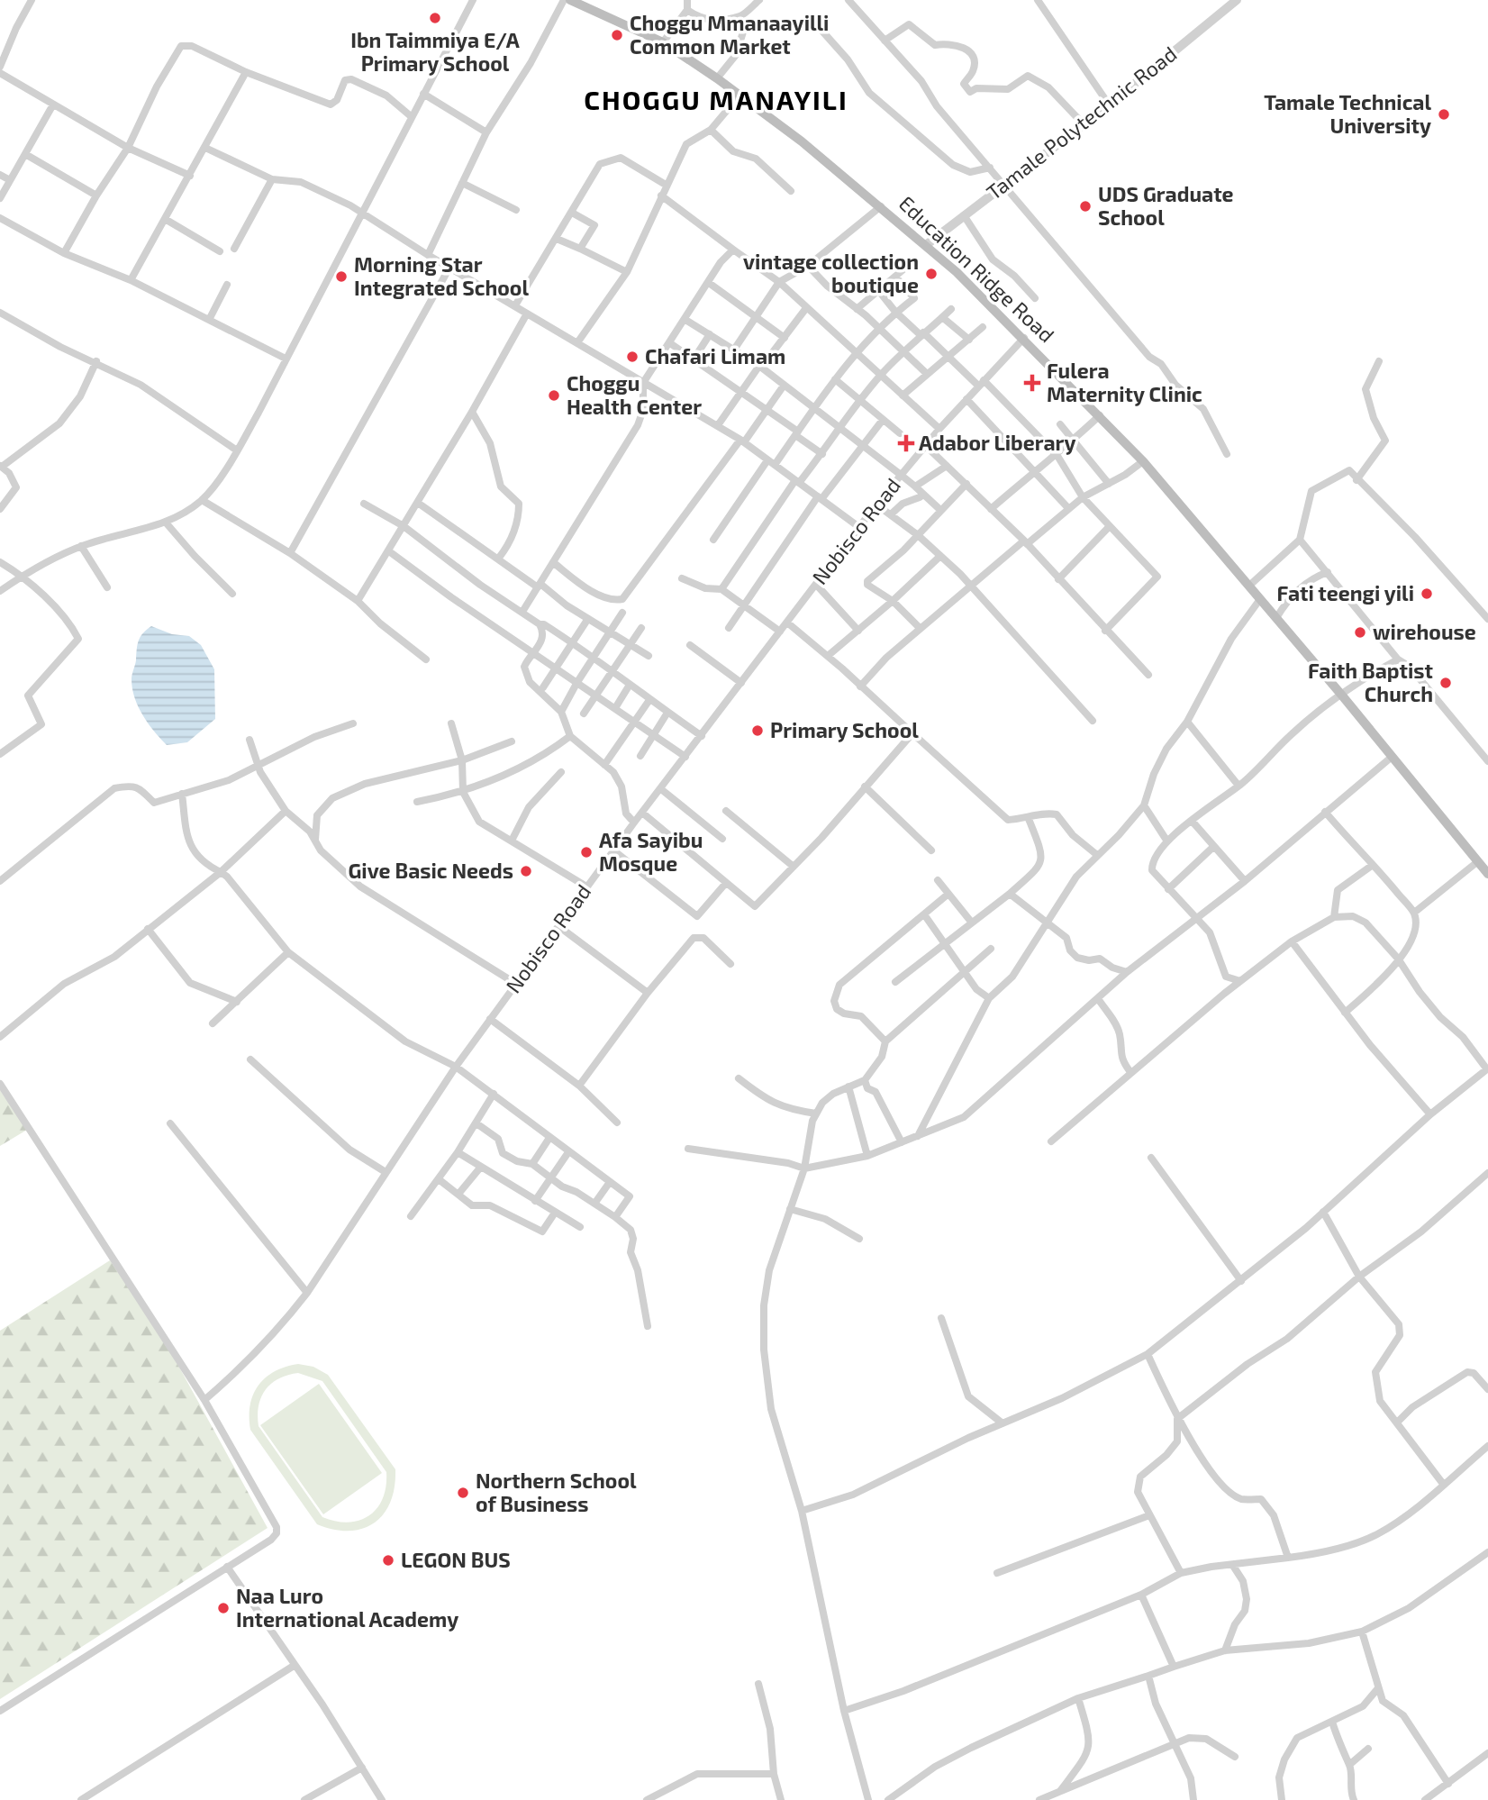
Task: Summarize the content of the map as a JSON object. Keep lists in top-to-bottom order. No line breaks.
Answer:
{"streets":{"main road":["Education Ridge Road"],"street":["Tamale Polytechnic Road","Nobisco Road"]},"crossings":[["Tamale Polytechnic Road","Education Ridge Road"],["Education Ridge Road","Nobisco Road"]],"districts":["CHOGGU MANAYILI"],"places":{"other":["Ibn Taimmiya E/A Primary School","Choggu Mmanaayilli Common Market","Tamale Technical University","UDS Graduate School","vintage collection boutique","Morning Star Integrated School","Chafari Limam","Choggu Health Center","Fati teengi yili","wirehouse","Faith Baptist Church","Primary School","Afa Sayibu Mosque","Give Basic Needs","Northern School of Business","LEGON BUS","Naa Luro International Academy"],"health":["Fulera Maternity Clinic","Adabor Liberary"]}}
